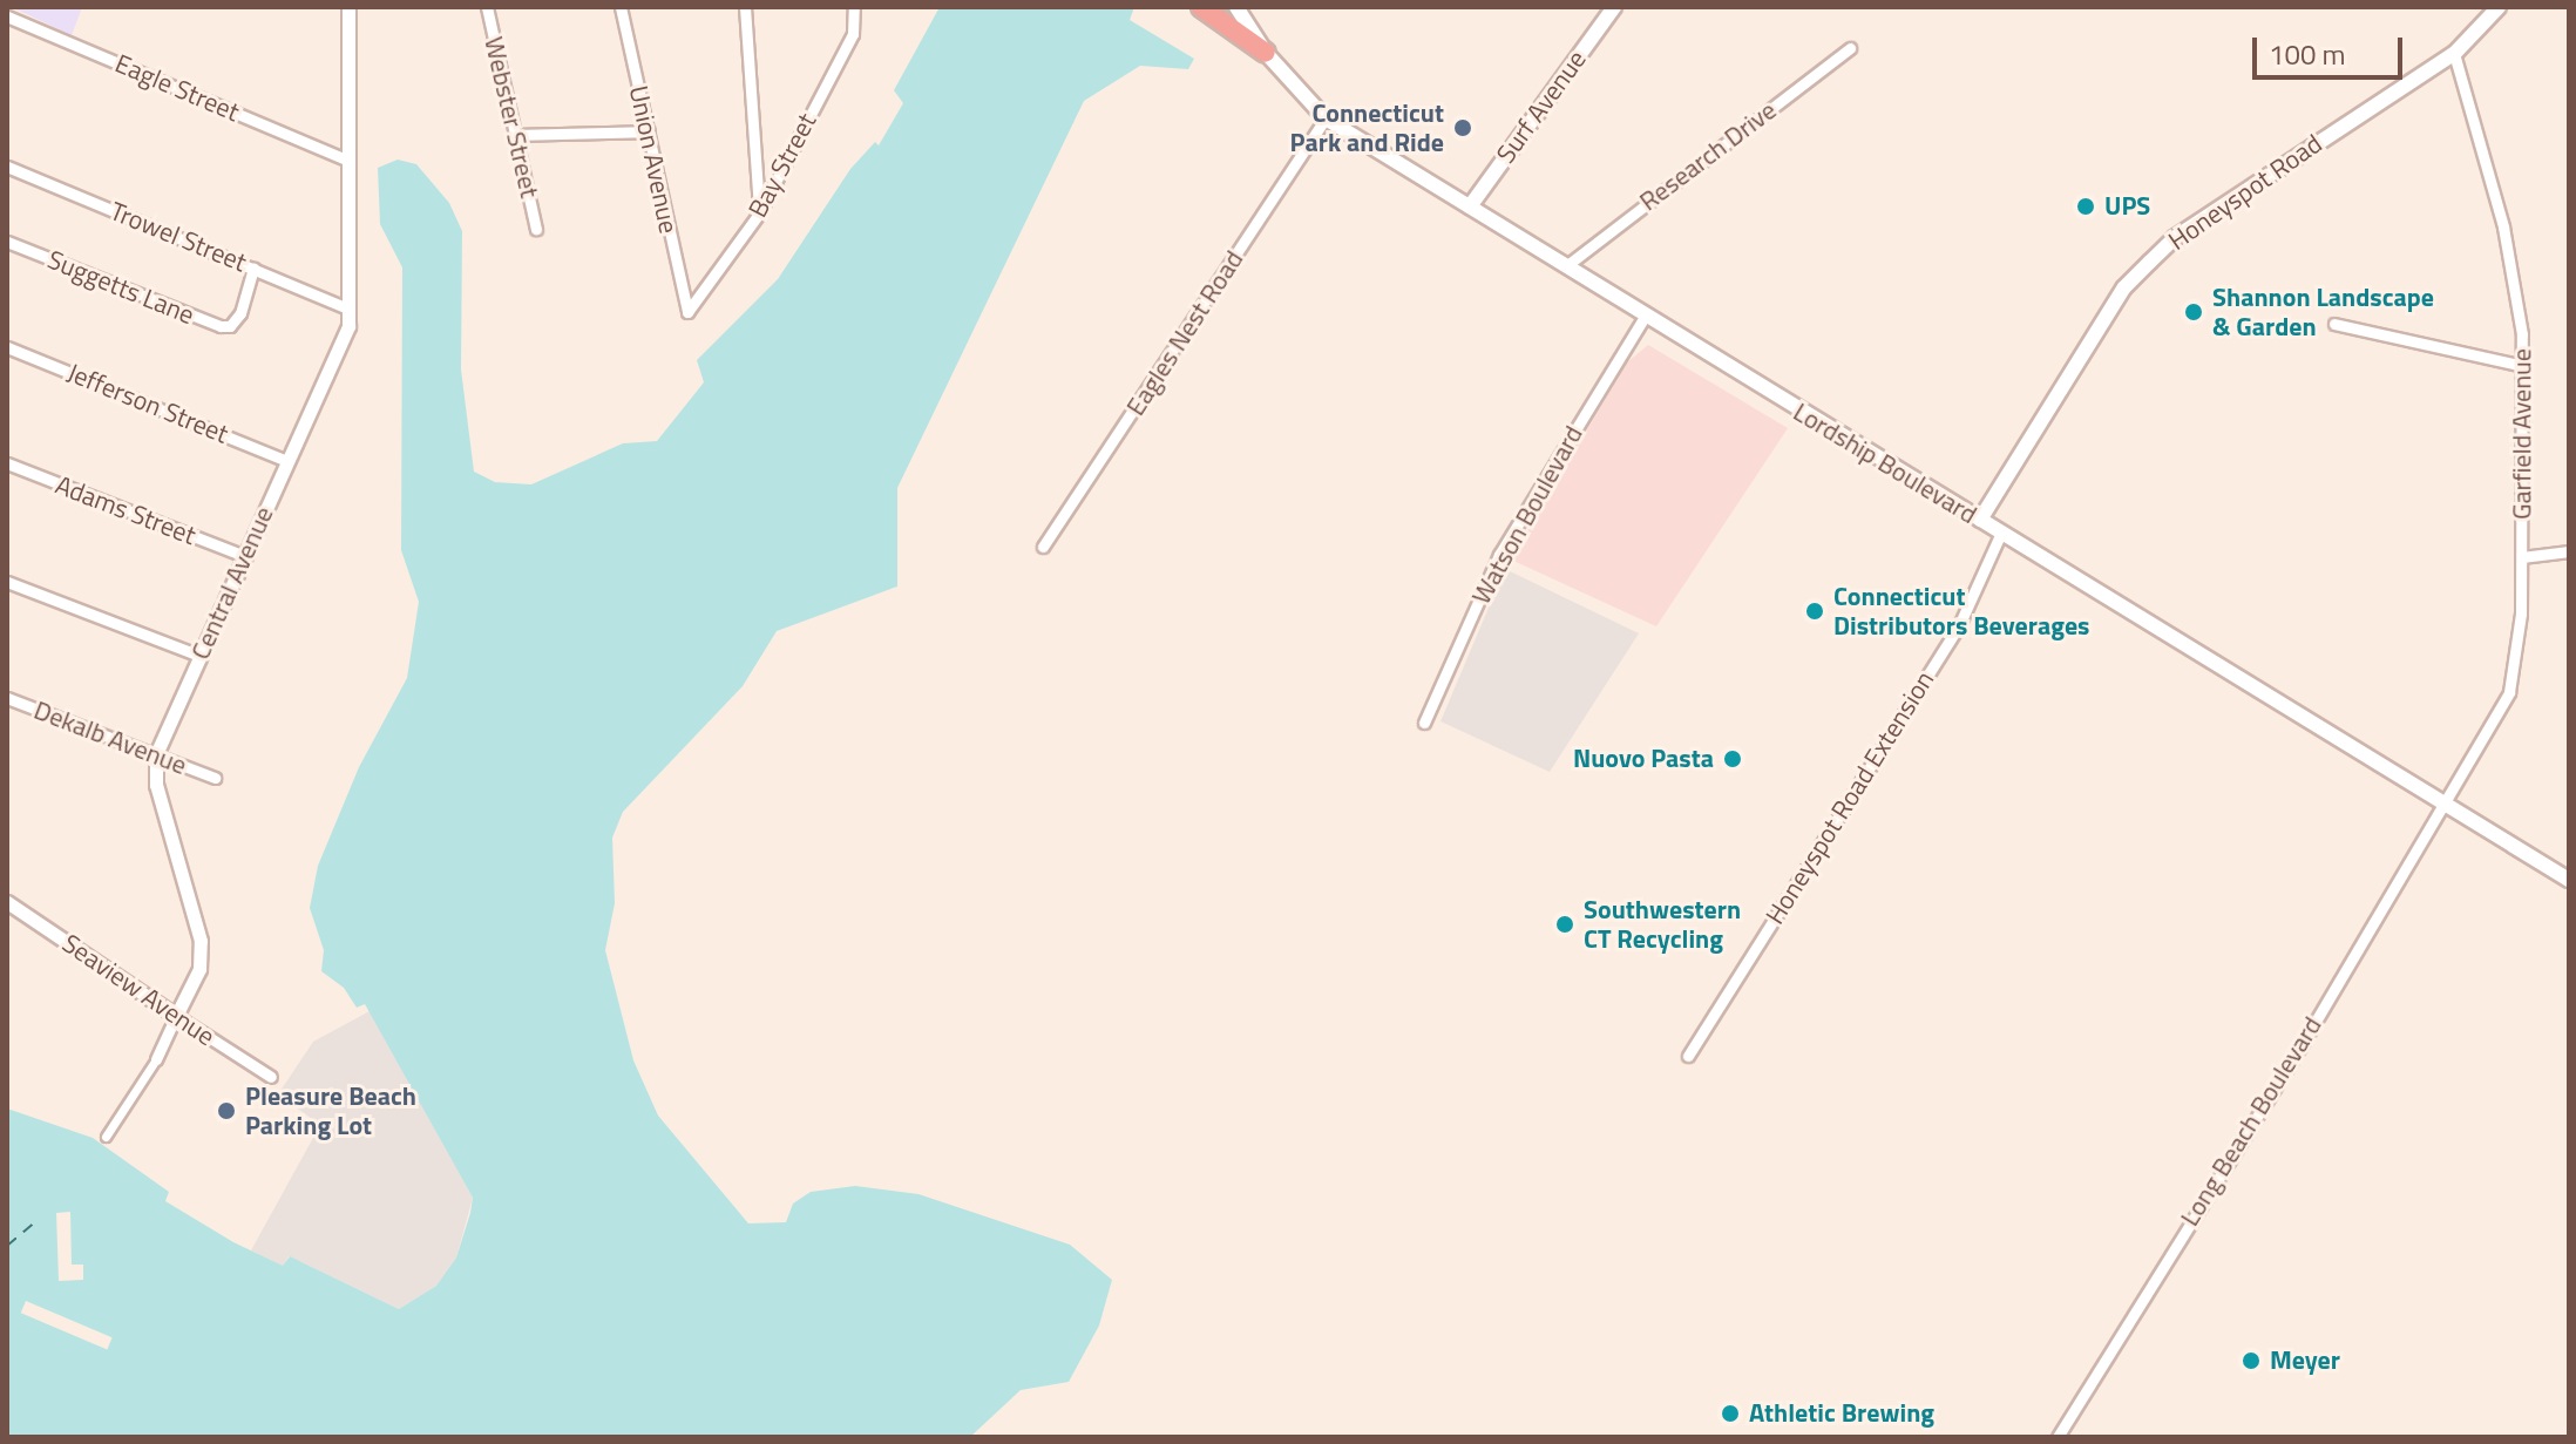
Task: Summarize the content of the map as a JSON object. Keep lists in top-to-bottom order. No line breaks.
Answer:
{"streets":{"main road":["Surf Avenue","Honeyspot Road","Lordship Boulevard"],"street":["Eagle Street","Webster Street","Research Drive","Union Avenue","Bay Street","Trowel Street","Suggetts Lane","Eagles Nest Road","Jefferson Street","Garfield Avenue","Adams Street","Watson Boulevard","Central Avenue","Dekalb Avenue","Honeyspot Road Extension","Seaview Avenue","Long Beach Boulevard"]},"crossings":[["Eagle Street","Central Avenue"],["Surf Avenue","Lordship Boulevard"],["Research Drive","Lordship Boulevard"],["Union Avenue","Bay Street"],["Honeyspot Road","Garfield Avenue"],["Honeyspot Road","Lordship Boulevard"],["Trowel Street","Suggetts Lane"],["Trowel Street","Central Avenue"],["Eagles Nest Road","Lordship Boulevard"],["Jefferson Street","Central Avenue"],["Garfield Avenue","Lordship Boulevard"],["Garfield Avenue","Long Beach Boulevard"],["Lordship Boulevard","Watson Boulevard"],["Lordship Boulevard","Honeyspot Road Extension"],["Lordship Boulevard","Long Beach Boulevard"],["Adams Street","Central Avenue"],["Central Avenue","Dekalb Avenue"],["Central Avenue","Seaview Avenue"]],"places":["Connecticut Park and Ride","UPS","Shannon Landscape & Garden","Connecticut Distributors Beverages","Nuovo Pasta","Southwestern CT Recycling","Pleasure Beach Parking Lot","Meyer","Athletic Brewing"],"scale_bar":"100 m"}
